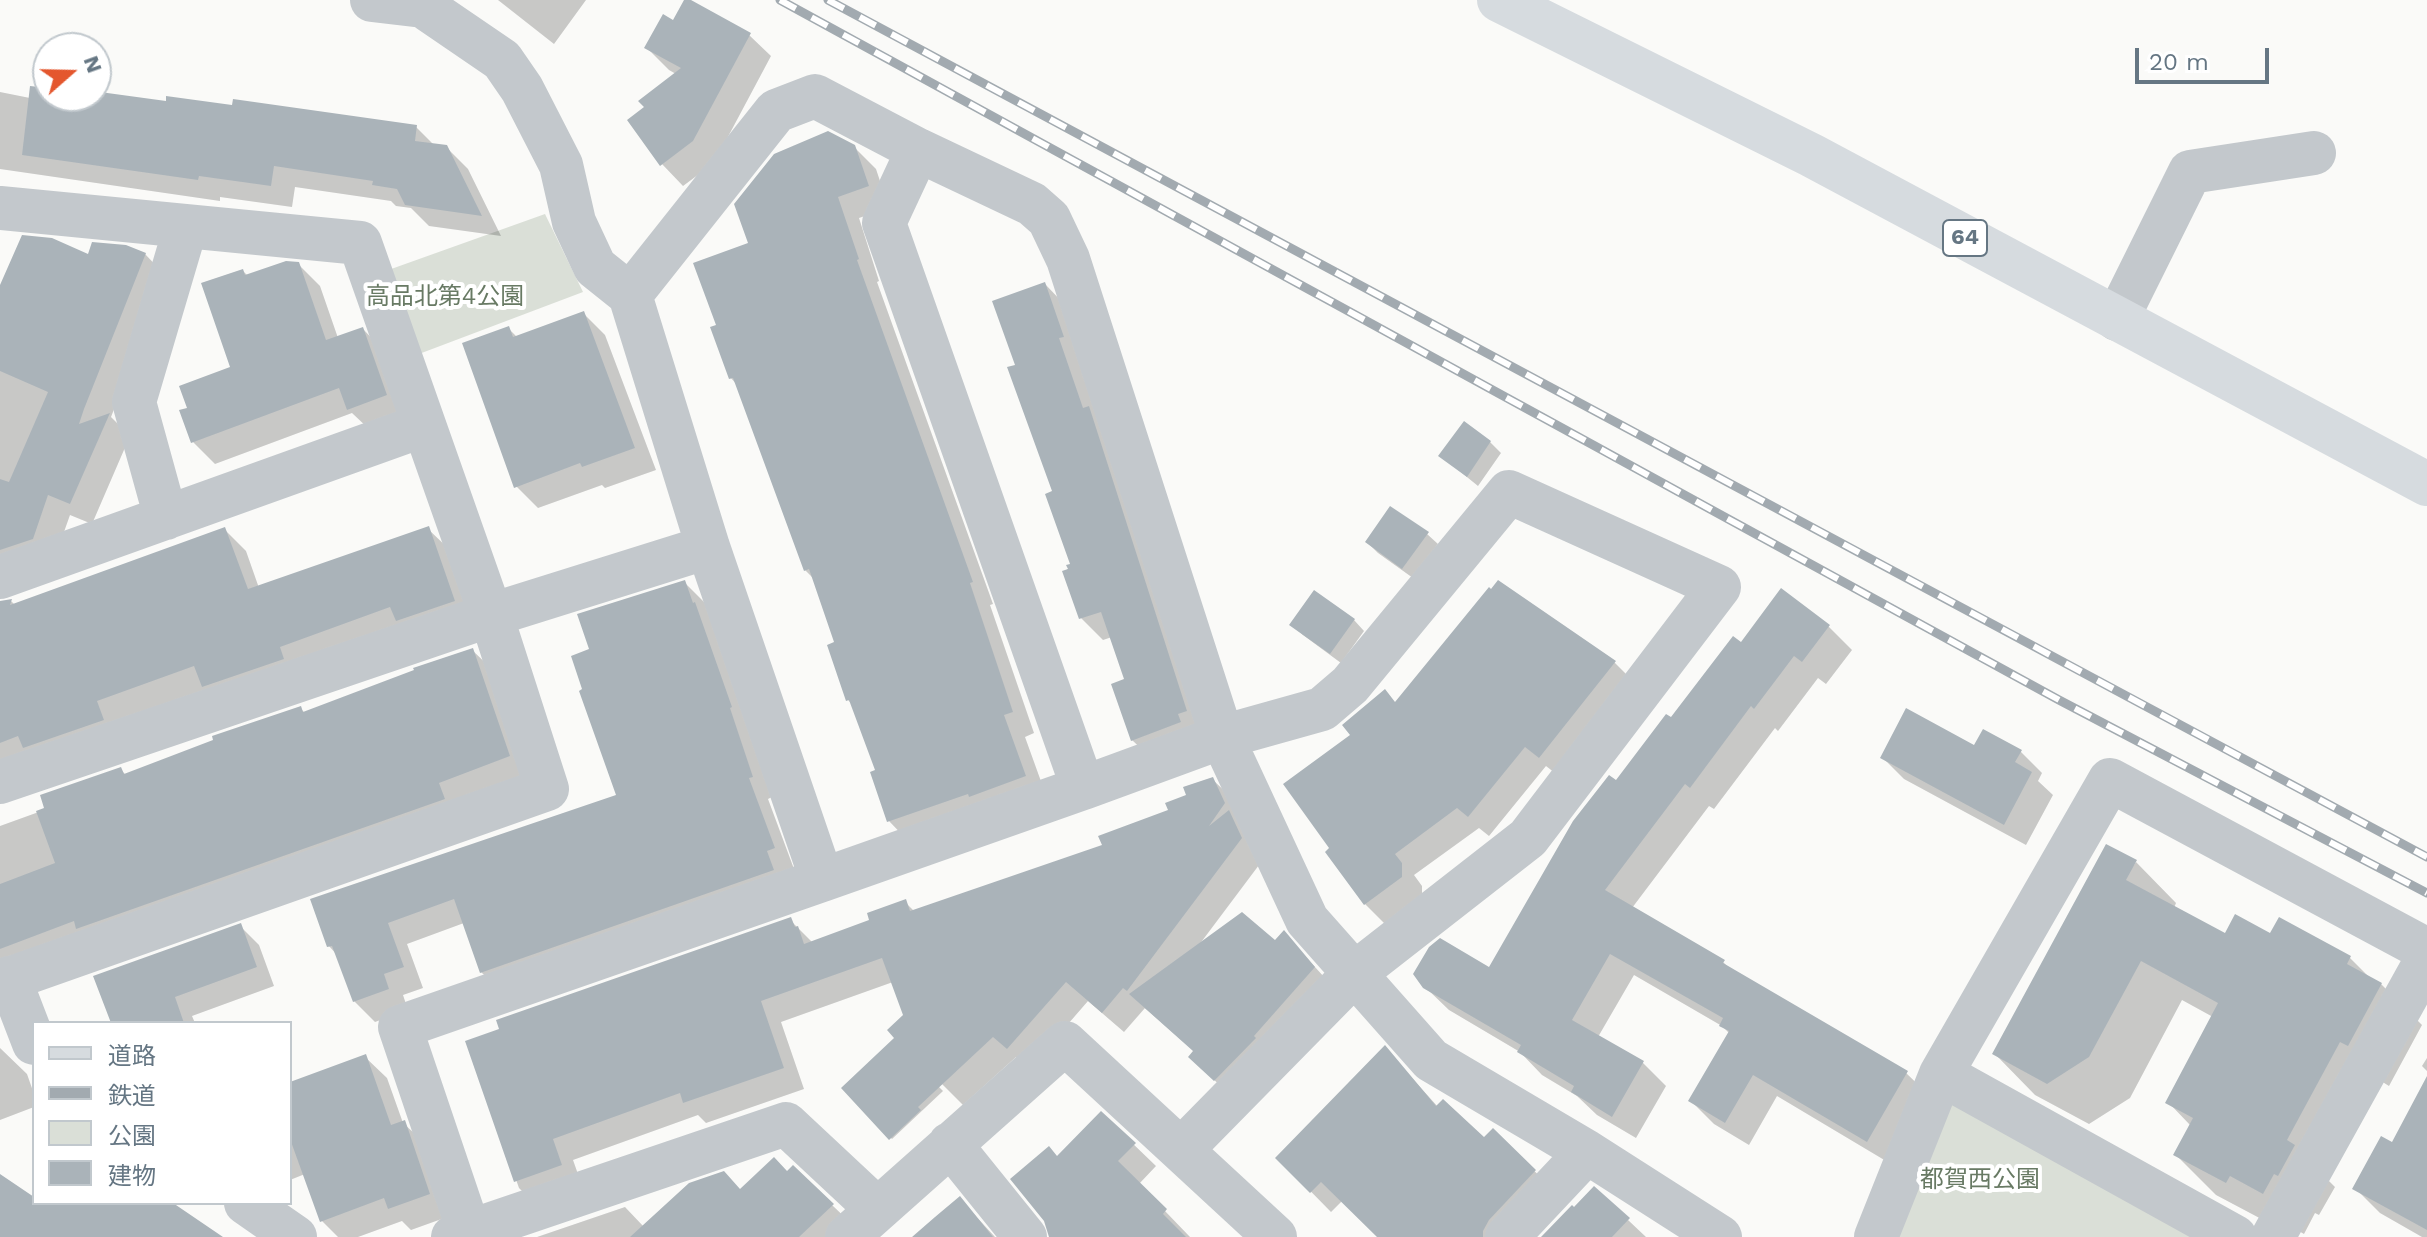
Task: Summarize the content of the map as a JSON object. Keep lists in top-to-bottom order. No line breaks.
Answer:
{"streets":{"main road":["64"]},"parks":["高品北第4公園","都賀西公園"],"legend":["道路","鉄道","公園","建物"],"scale_bar":"20 m","north":"right"}
